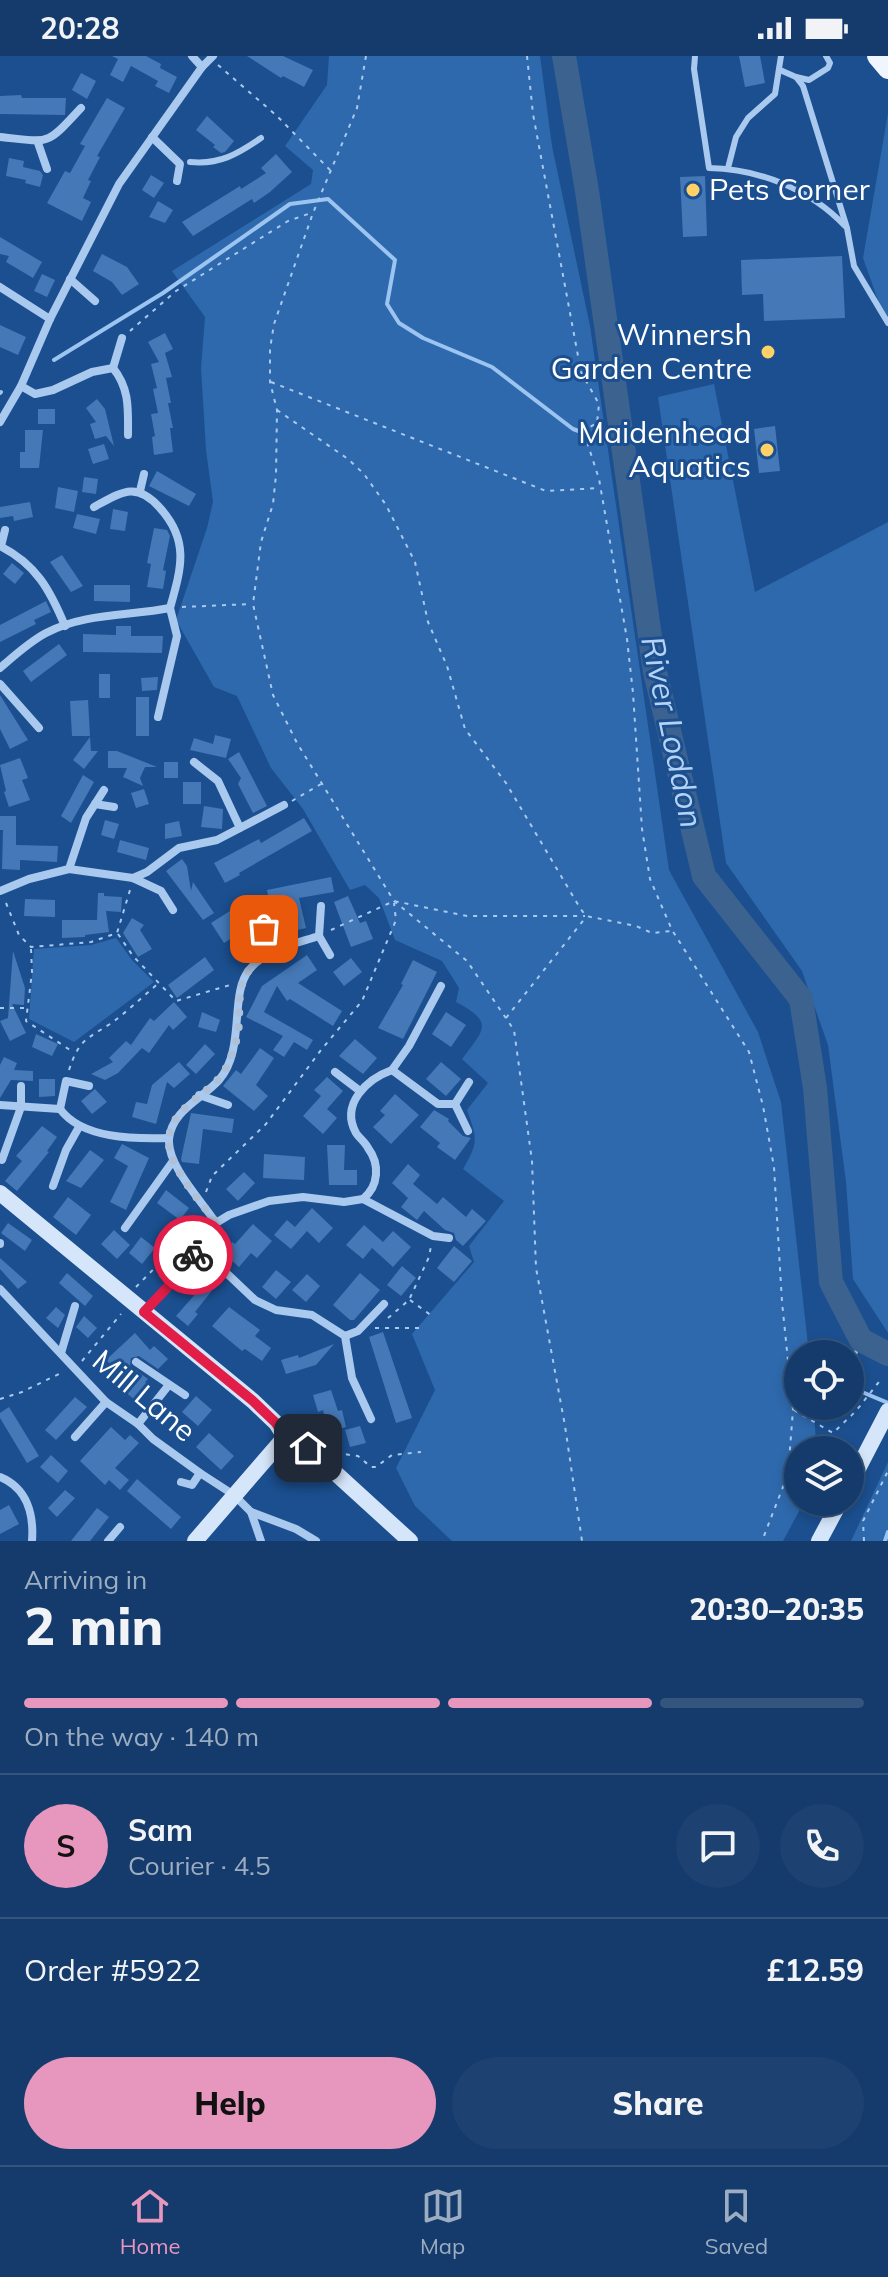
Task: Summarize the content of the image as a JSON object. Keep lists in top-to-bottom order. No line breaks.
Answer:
{"streets":{"street":["Mill Lane"]},"water":["River Loddon"],"places":["Pets Corner","Winnersh Garden Centre","Maidenhead Aquatics"],"page":{"status":"20:28","heading":["2 min","Arriving in","20:30–20:35"],"panel":["Sam","Courier · 4.5","Order #5922","£12.59"],"bar":"On the way · 140 m","round":"S","buttons":["Help","Share"],"tabs":["Home","Map","Saved"]}}
